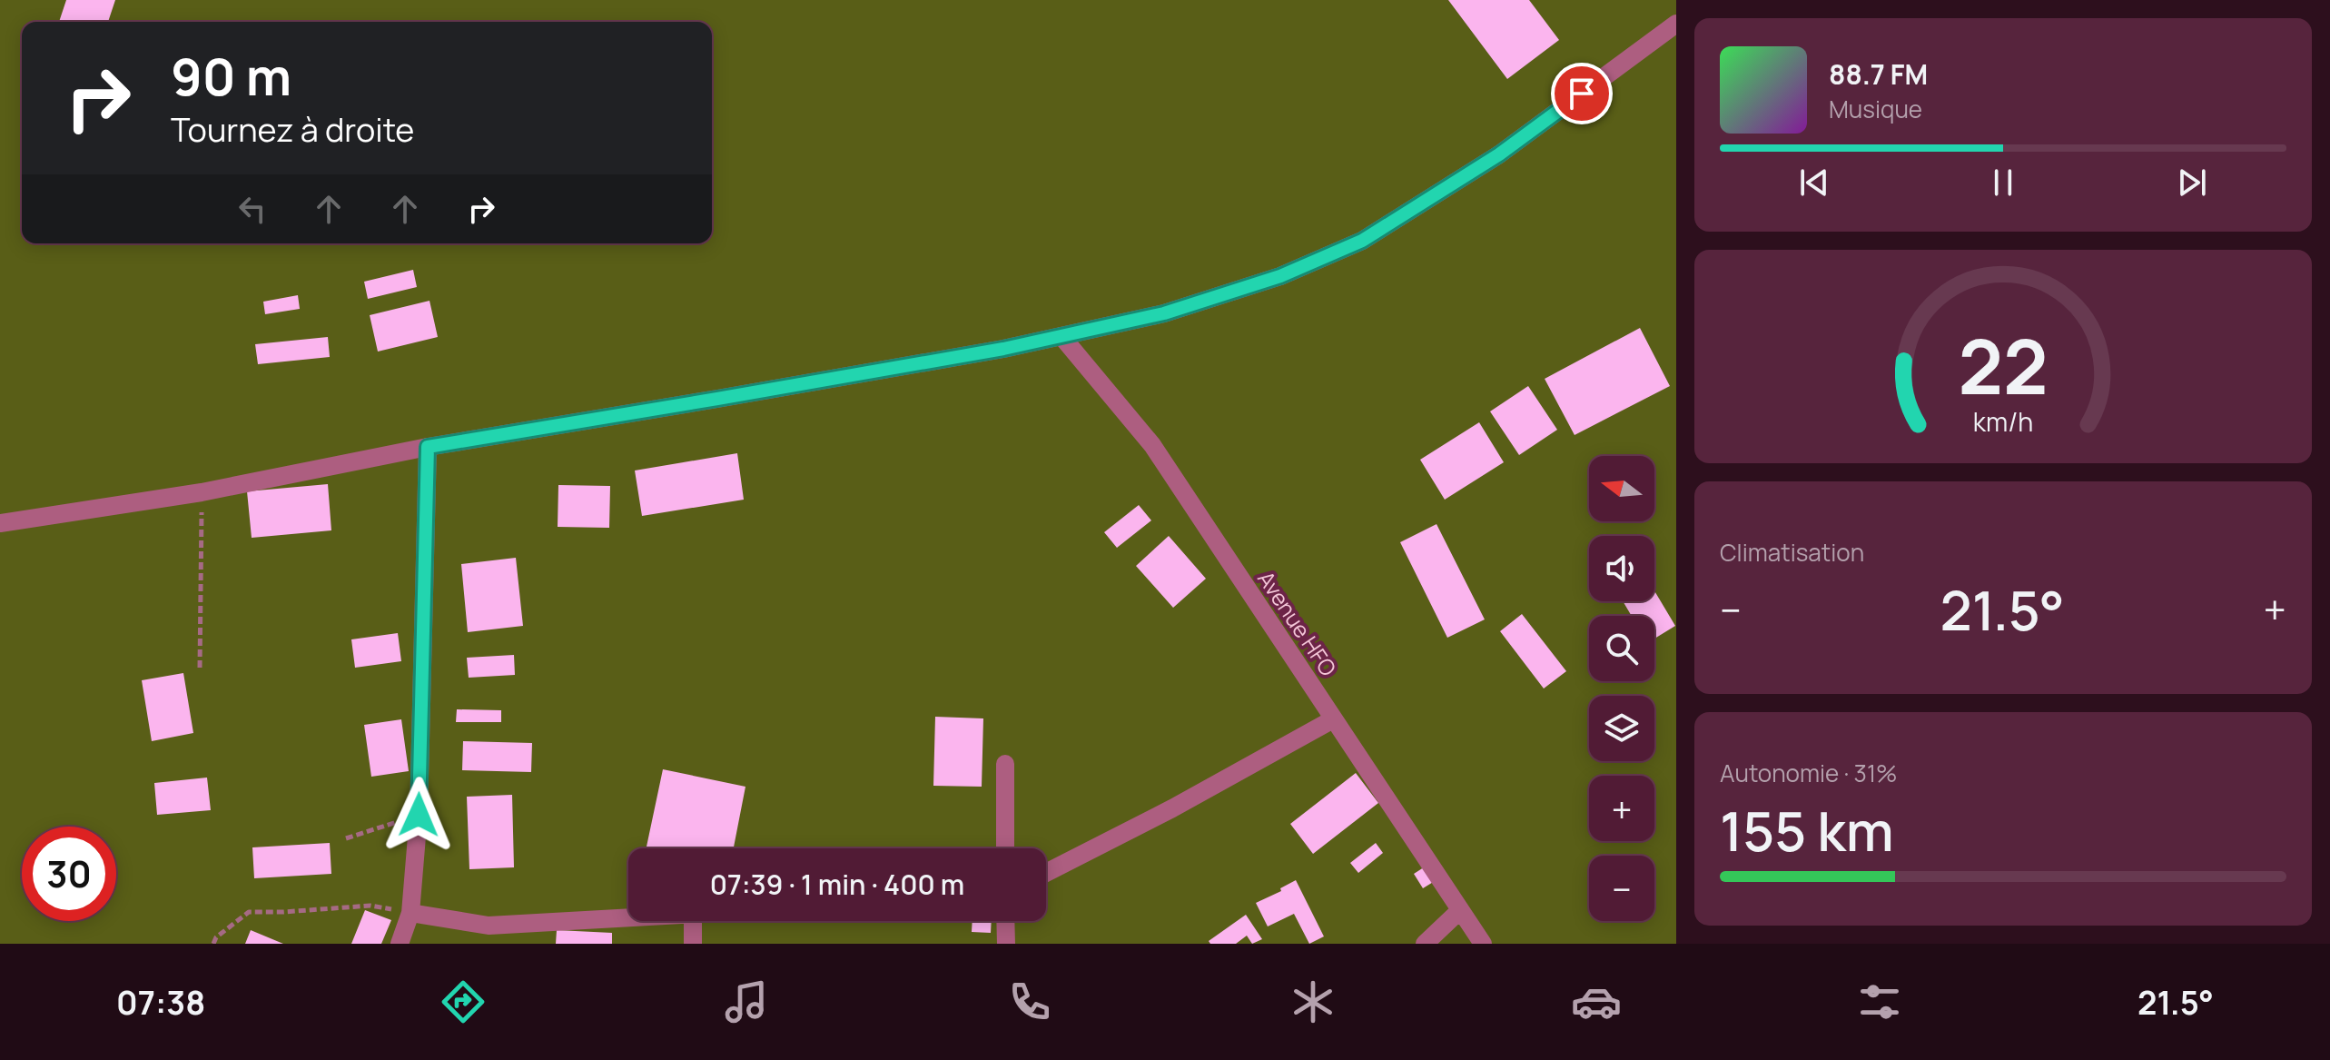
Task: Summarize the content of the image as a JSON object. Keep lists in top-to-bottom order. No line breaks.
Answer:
{"streets":{"street":["Avenue HFO"]},"north":"left","page":{"turn":["90 m","Tournez à droite"],"song":["88.7 FM","Musique"],"map_buttons":["+","−"],"tile":["Climatisation",["Autonomie · 31%","155 km"]],"heat":["−","21.5°","+"],"limit":"30","trip":"07:39 · 1 min · 400 m","tabs":["07:38","21.5°"],"gauge":["22","km/h"]}}
